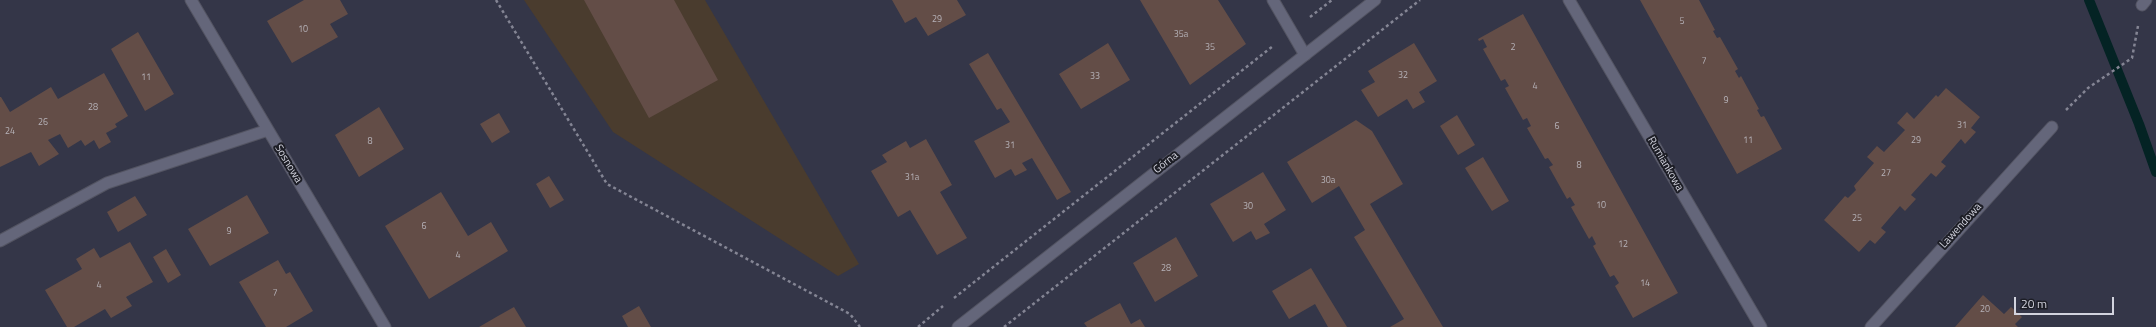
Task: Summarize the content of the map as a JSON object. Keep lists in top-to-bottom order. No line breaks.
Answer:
{"streets":{"street":["Górna","Sosnowa","Rumiankowa","Lawendowa"]},"house_numbers":["29","5","10","35a","35","2","7","32","33","11","4","9","28","26","31","6","24","11","29","8","31","8","27","31a","30a","10","30","25","6","9","12","4","28","14","4","7","20"],"scale_bar":"20 m"}
